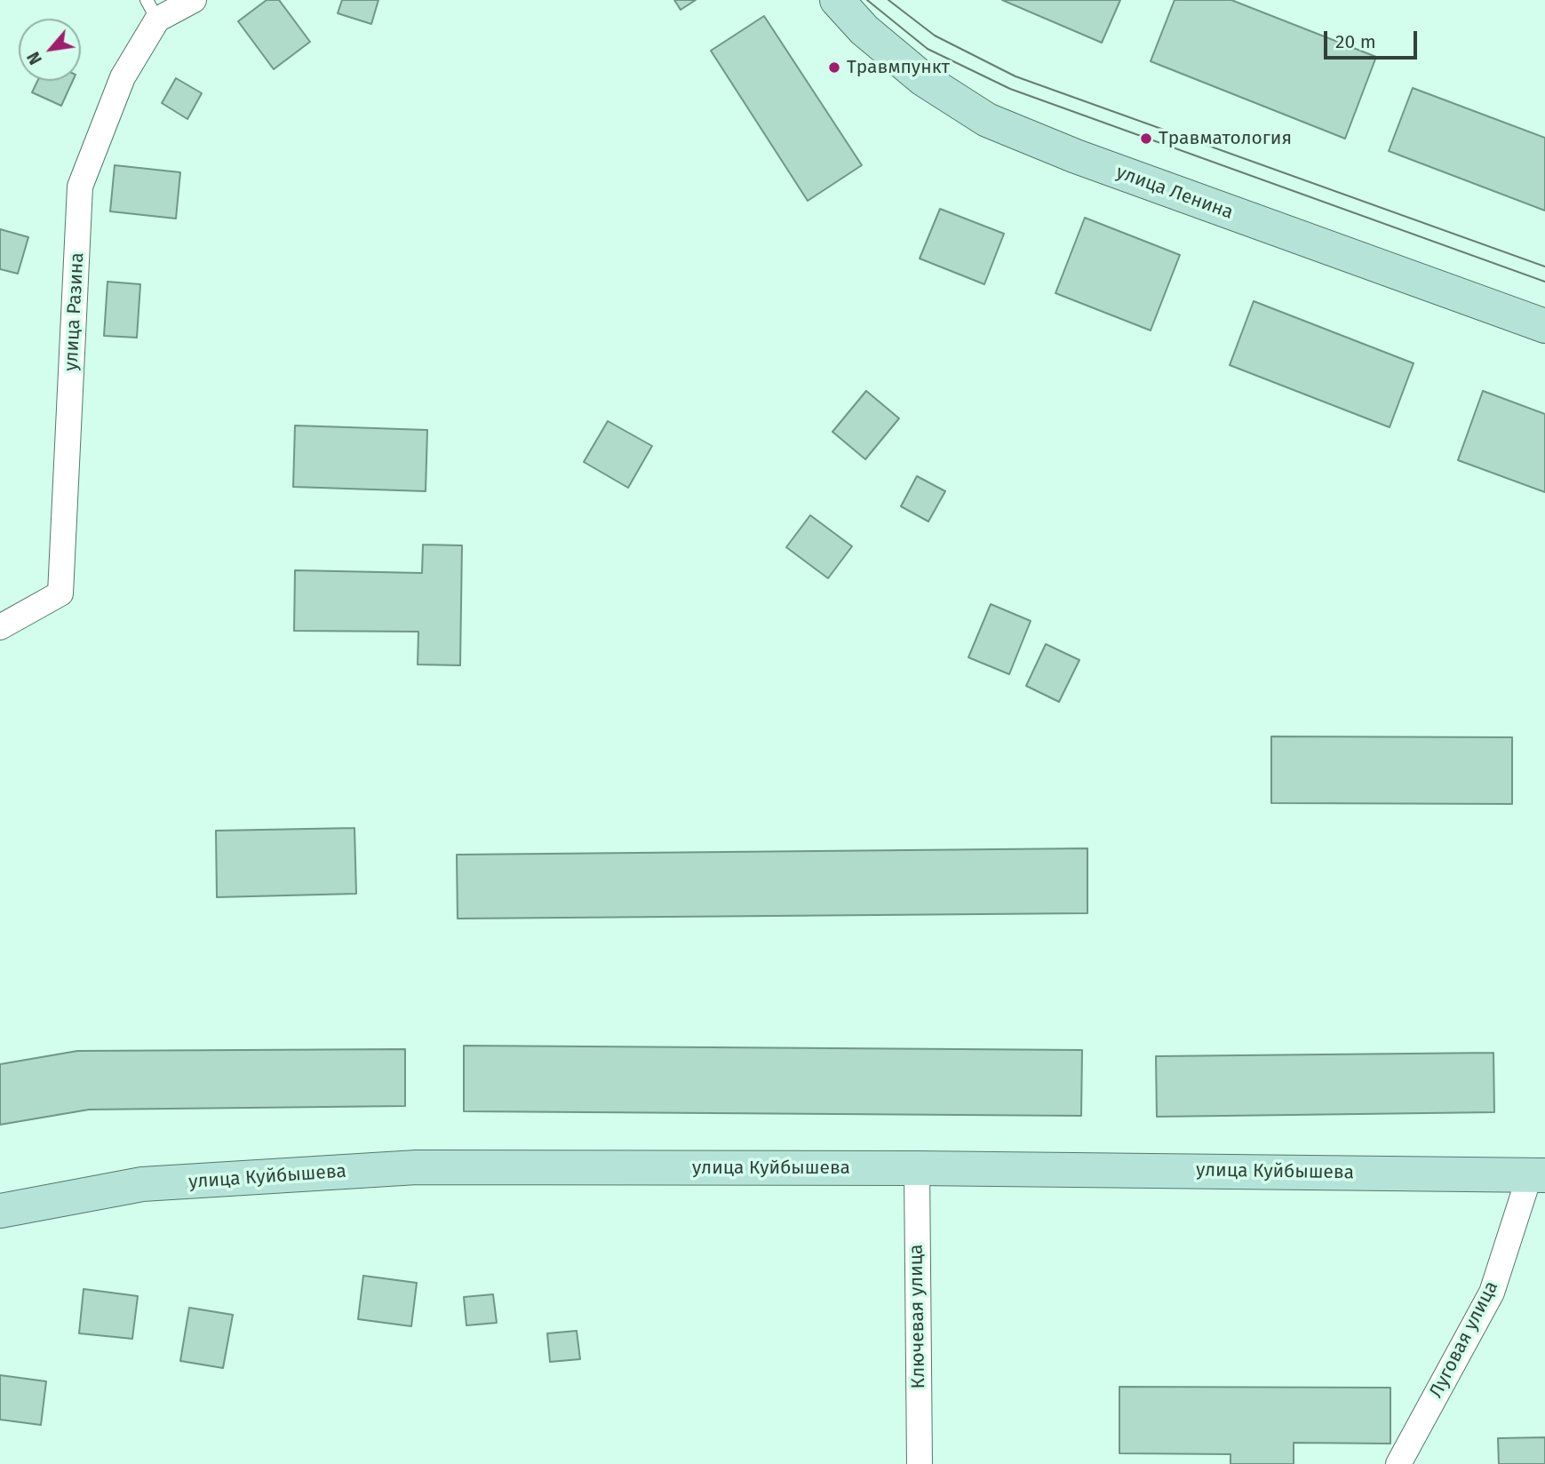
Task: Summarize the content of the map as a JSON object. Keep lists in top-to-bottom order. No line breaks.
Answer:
{"streets":{"main road":["улица Ленина","улица Куйбышева"],"street":["улица Разина","Ключевая улица","Луговая улица"]},"crossings":[["улица Куйбышева","Ключевая улица"],["улица Куйбышева","Луговая улица"]],"places":["Травмпункт","Травматология"],"scale_bar":"20 m","north":"bottom left"}
